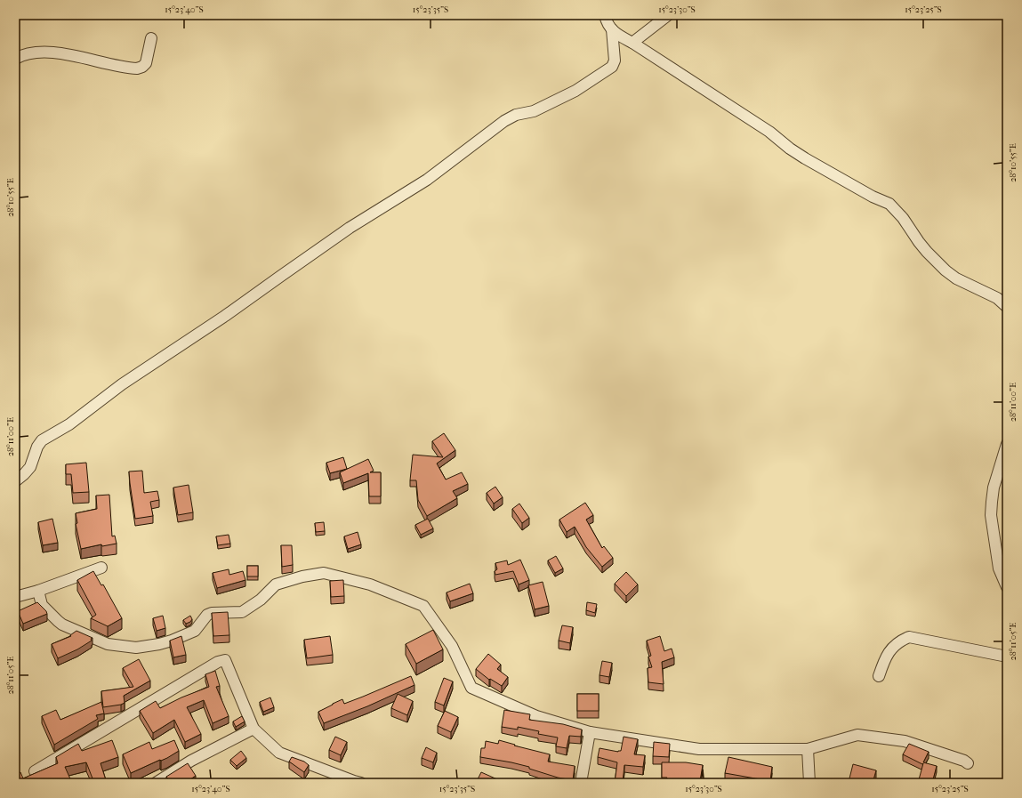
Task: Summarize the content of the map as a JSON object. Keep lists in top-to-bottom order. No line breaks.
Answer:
{"coordinates":["15°23'40\"S","15°23'35\"S","15°23'30\"S","15°23'25\"S","28°10'55\"E","28°11'00\"E","28°11'05\"E"]}
